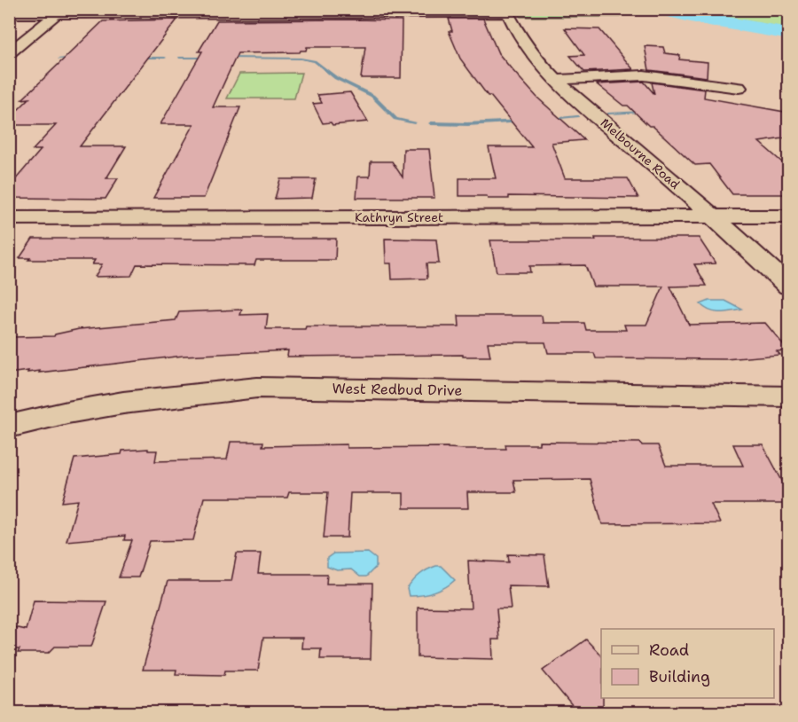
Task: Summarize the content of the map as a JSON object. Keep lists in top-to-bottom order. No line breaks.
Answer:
{"streets":{"street":["Melbourne Road","Kathryn Street","West Redbud Drive"]},"crossings":[["Melbourne Road","Kathryn Street"]],"legend":["Road","Building"]}
